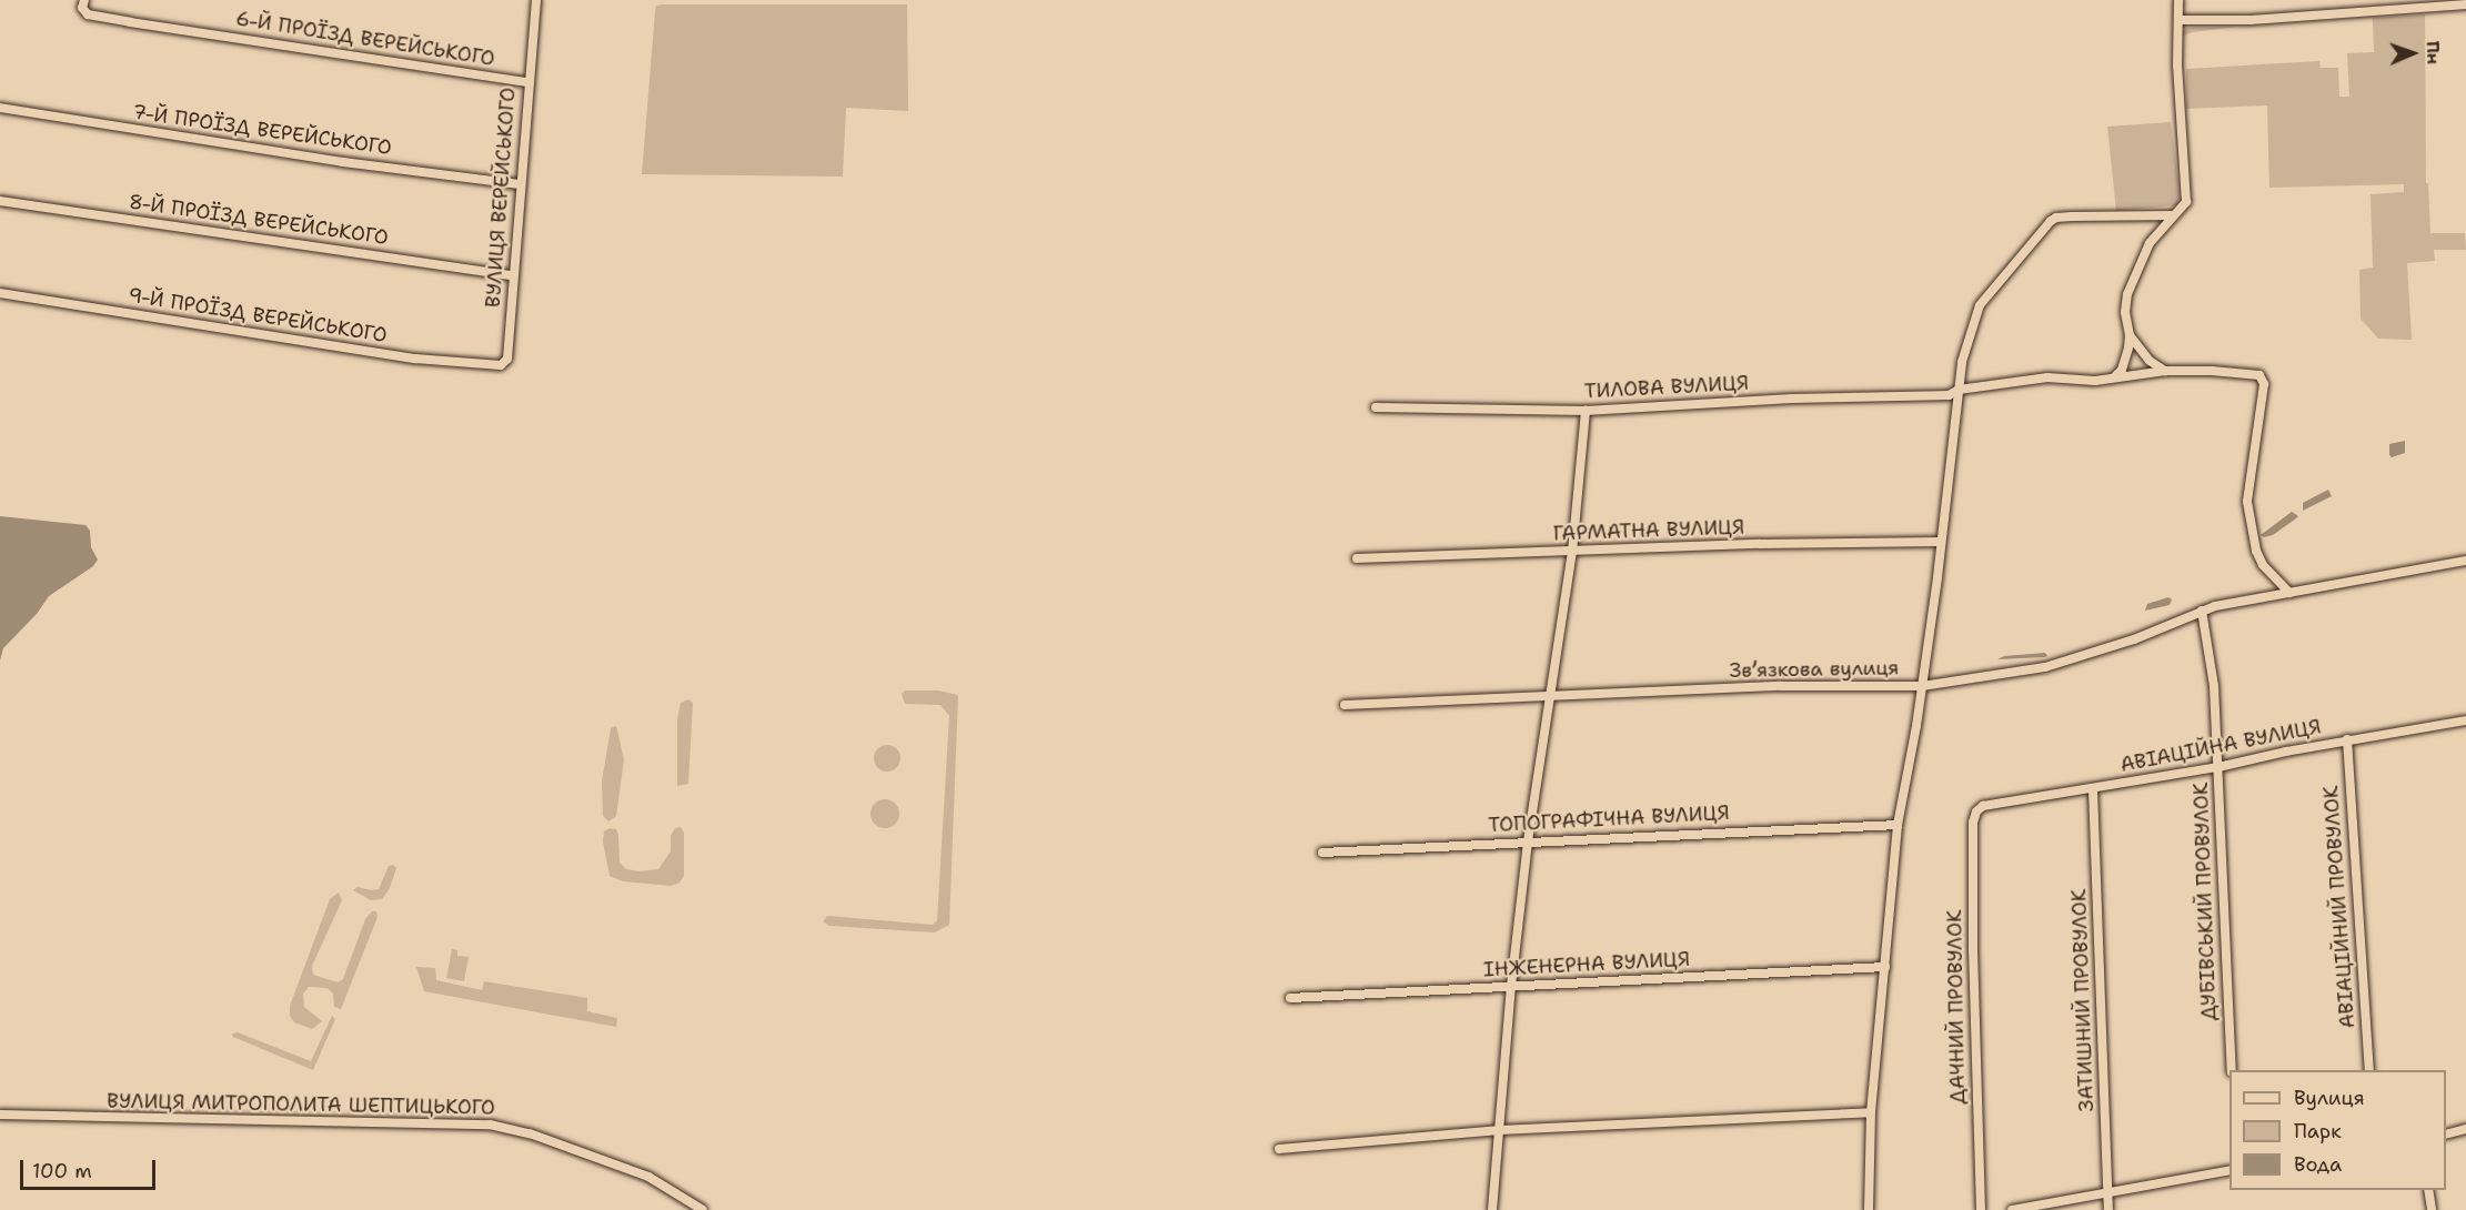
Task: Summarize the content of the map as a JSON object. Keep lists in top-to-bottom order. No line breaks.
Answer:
{"streets":{"street":["6-Й ПРОЇЗД ВЕРЕЙСЬКОГО","7-Й ПРОЇЗД ВЕРЕЙСЬКОГО","ВУЛИЦЯ ВЕРЕЙСЬКОГО","8-Й ПРОЇЗД ВЕРЕЙСЬКОГО","9-Й ПРОЇЗД ВЕРЕЙСЬКОГО","ТИЛОВА ВУЛИЦЯ","ГАРМАТНА ВУЛИЦЯ","Звʼязкова вулиця","АВІАЦІЙНА ВУЛИЦЯ","ТОПОГРАФІЧНА ВУЛИЦЯ","ДУБІВСЬКИЙ ПРОВУЛОК","АВІАЦІЙНИЙ ПРОВУЛОК","ІНЖЕНЕРНА ВУЛИЦЯ","ЗАТИШНИЙ ПРОВУЛОК","ДАЧНИЙ ПРОВУЛОК","ВУЛИЦЯ МИТРОПОЛИТА ШЕПТИЦЬКОГО"]},"crossings":[["6-Й ПРОЇЗД ВЕРЕЙСЬКОГО","ВУЛИЦЯ ВЕРЕЙСЬКОГО"],["7-Й ПРОЇЗД ВЕРЕЙСЬКОГО","ВУЛИЦЯ ВЕРЕЙСЬКОГО"],["ВУЛИЦЯ ВЕРЕЙСЬКОГО","8-Й ПРОЇЗД ВЕРЕЙСЬКОГО"],["ВУЛИЦЯ ВЕРЕЙСЬКОГО","9-Й ПРОЇЗД ВЕРЕЙСЬКОГО"],["ТИЛОВА ВУЛИЦЯ","Звʼязкова вулиця"],["Звʼязкова вулиця","ДУБІВСЬКИЙ ПРОВУЛОК"],["АВІАЦІЙНА ВУЛИЦЯ","ДУБІВСЬКИЙ ПРОВУЛОК"],["АВІАЦІЙНА ВУЛИЦЯ","АВІАЦІЙНИЙ ПРОВУЛОК"],["АВІАЦІЙНА ВУЛИЦЯ","ЗАТИШНИЙ ПРОВУЛОК"],["АВІАЦІЙНА ВУЛИЦЯ","ДАЧНИЙ ПРОВУЛОК"]],"legend":["Вулиця","Парк","Вода"],"scale_bar":"100 m","north":"right"}
